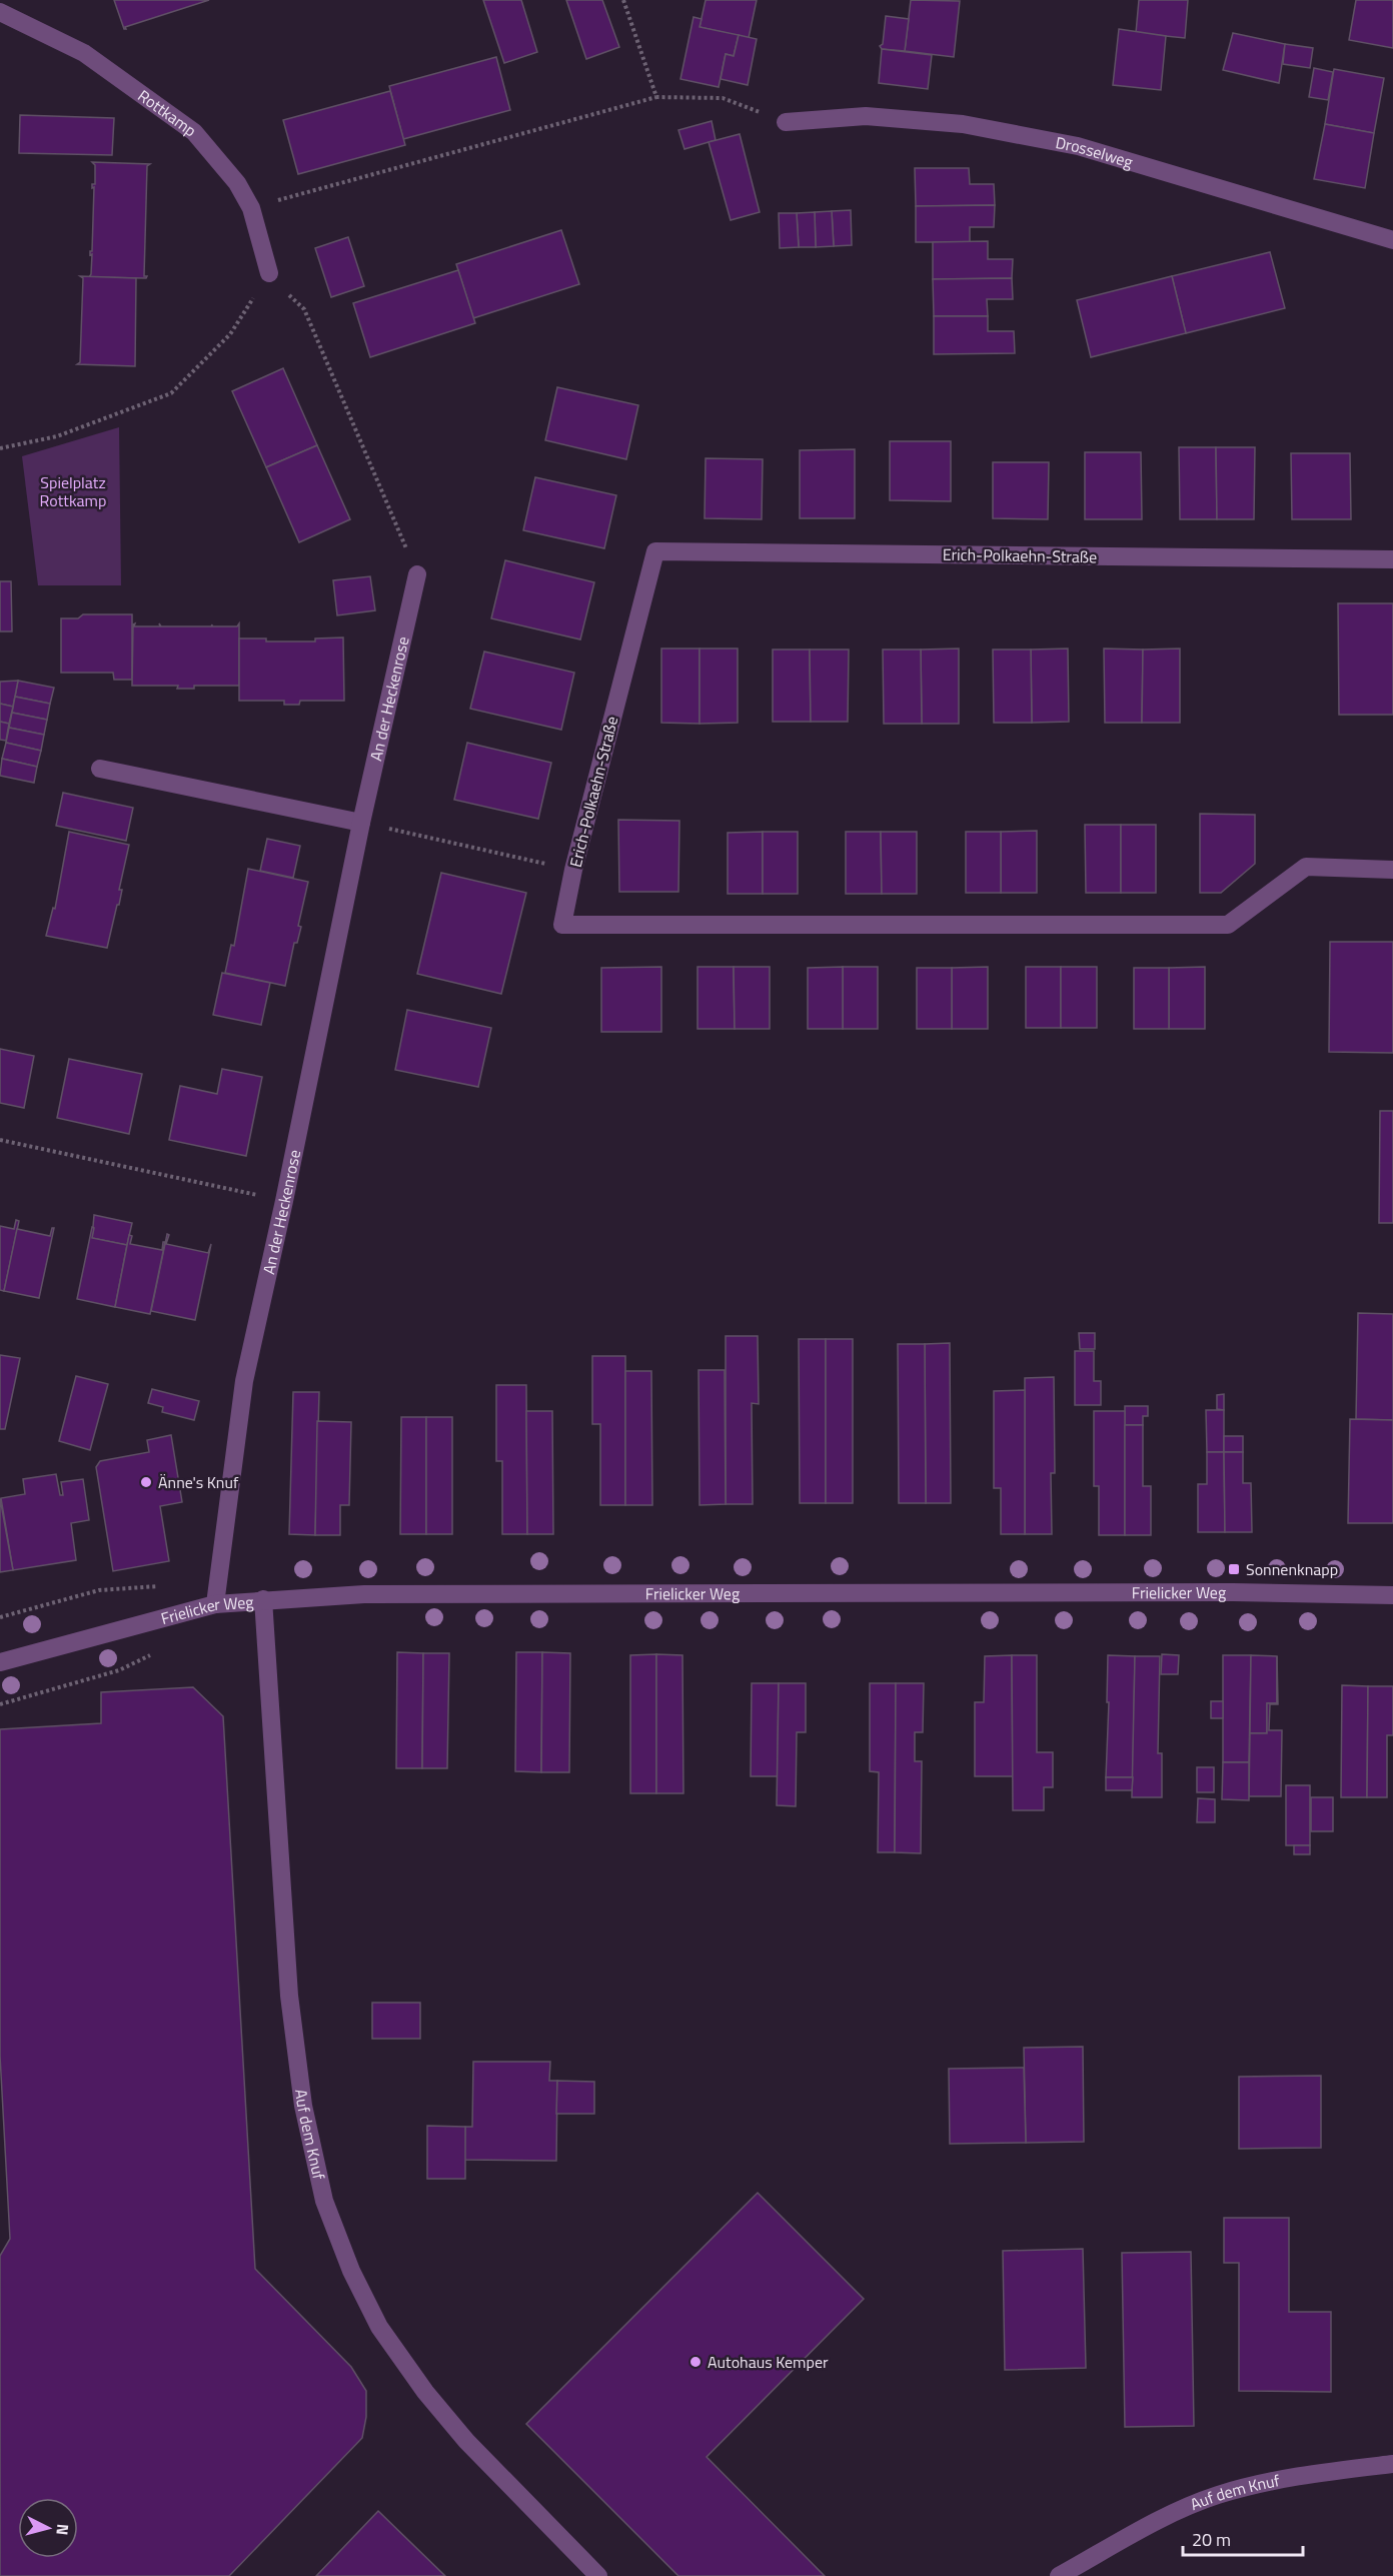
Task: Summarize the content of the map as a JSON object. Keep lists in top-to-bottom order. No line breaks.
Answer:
{"streets":{"street":["Rottkamp","Drosselweg","Erich-Polkaehn-Straße","An der Heckenrose","Frielicker Weg","Auf dem Knuf"]},"crossings":[["An der Heckenrose","Frielicker Weg"],["Frielicker Weg","Auf dem Knuf"]],"parks":["Spielplatz Rottkamp"],"places":{"other":["Änne's Knuf","Autohaus Kemper"],"transit":["Sonnenknapp"]},"scale_bar":"20 m","north":"right"}
